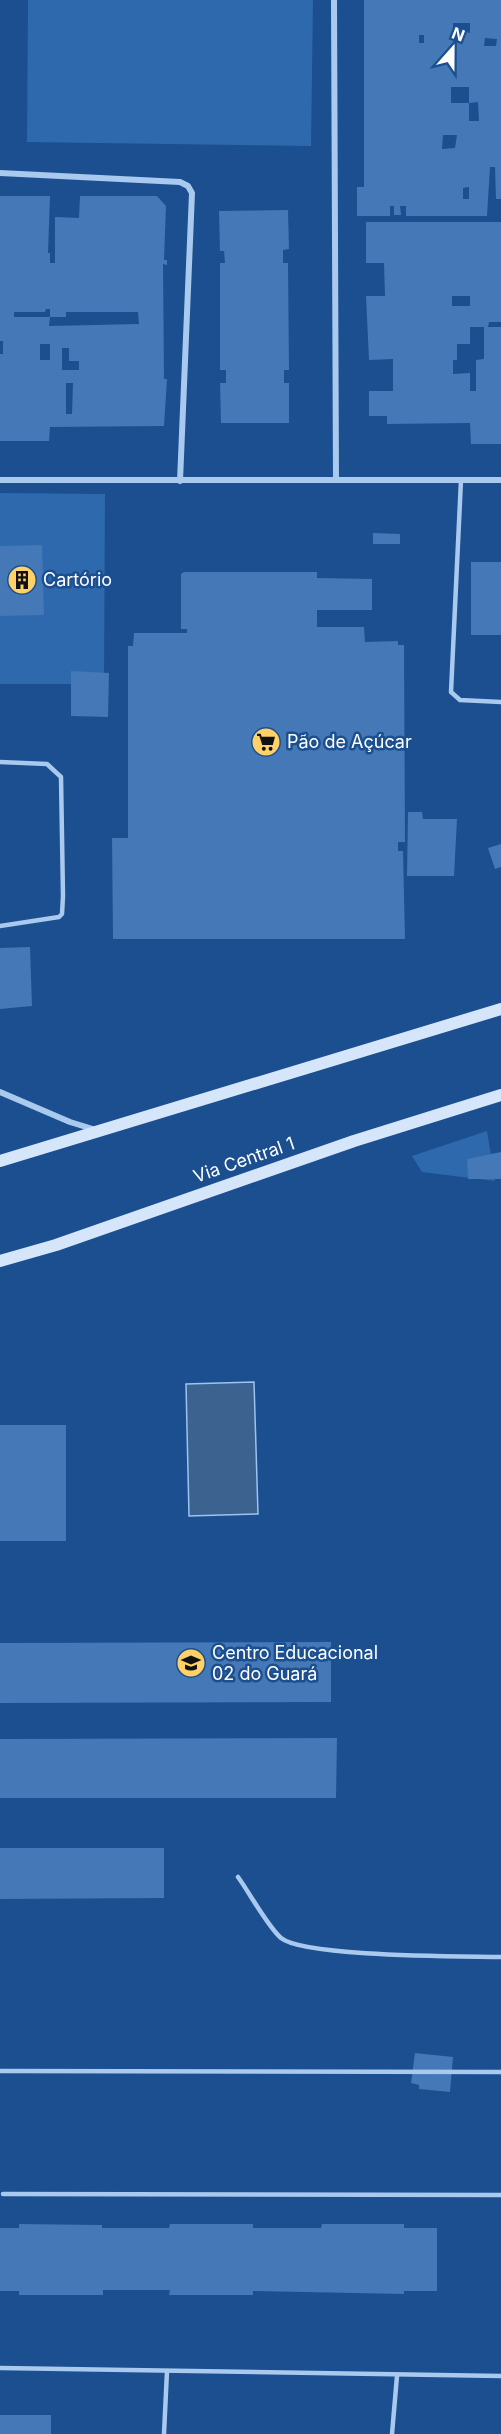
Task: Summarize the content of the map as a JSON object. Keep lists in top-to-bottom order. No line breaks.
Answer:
{"streets":{"main road":["Via Central 1"]},"places":{"building":["Cartório"],"supermarket":["Pão de Açúcar"],"school or university":["Centro Educacional 02 do Guará"]},"north":"top"}
